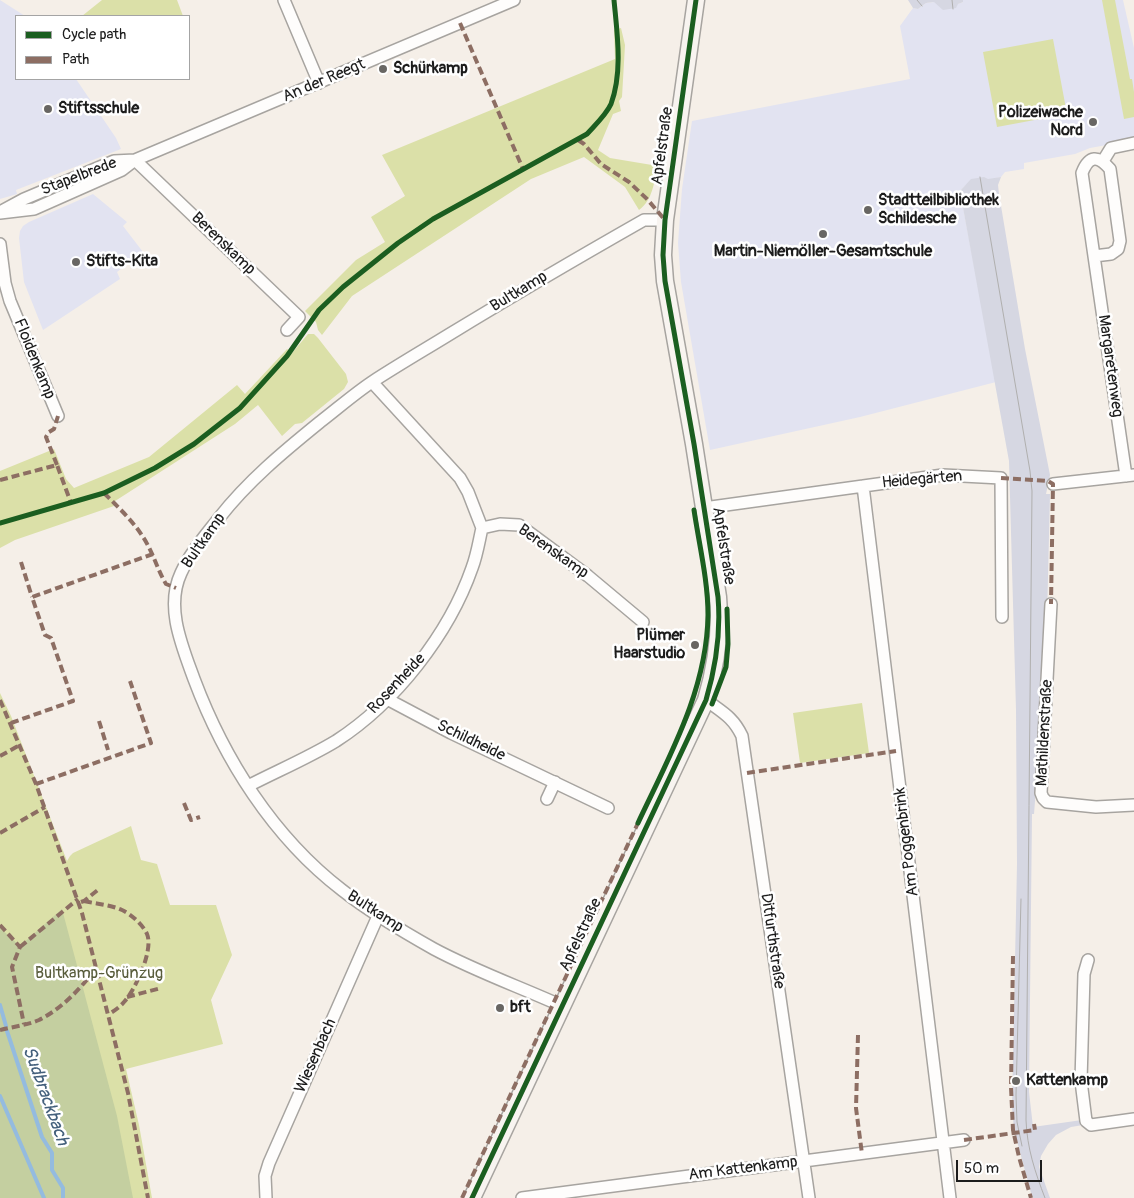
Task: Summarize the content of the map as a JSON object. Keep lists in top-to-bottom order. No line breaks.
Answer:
{"streets":{"street":["An der Reegt","Apfelstraße","Stapelbrede","Berenskamp","Bultkamp","Floidenkamp","Margaretenweg","Heidegärten","Rosenheide","Mathildenstraße","Schildheide","Am Poggenbrink","Ditfurthstraße","Wiesenbach","Am Kattenkamp"]},"crossings":[["An der Reegt","Stapelbrede"],["An der Reegt","Berenskamp"],["Apfelstraße","Bultkamp"],["Apfelstraße","Heidegärten"],["Apfelstraße","Ditfurthstraße"],["Stapelbrede","Berenskamp"],["Berenskamp","Rosenheide"],["Bultkamp","Rosenheide"],["Bultkamp","Wiesenbach"],["Heidegärten","Am Poggenbrink"],["Rosenheide","Schildheide"],["Am Poggenbrink","Am Kattenkamp"],["Ditfurthstraße","Am Kattenkamp"]],"water":["Sudbrackbach"],"parks":["Bultkamp-Grünzug"],"places":["Schürkamp","Stiftsschule","Polizeiwache Nord","Stadtteilbibliothek Schildesche","Martin-Niemöller-Gesamtschule","Stifts-Kita","Plümer Haarstudio","bft","Kattenkamp"],"legend":["Cycle path","Path"],"scale_bar":"50 m"}
